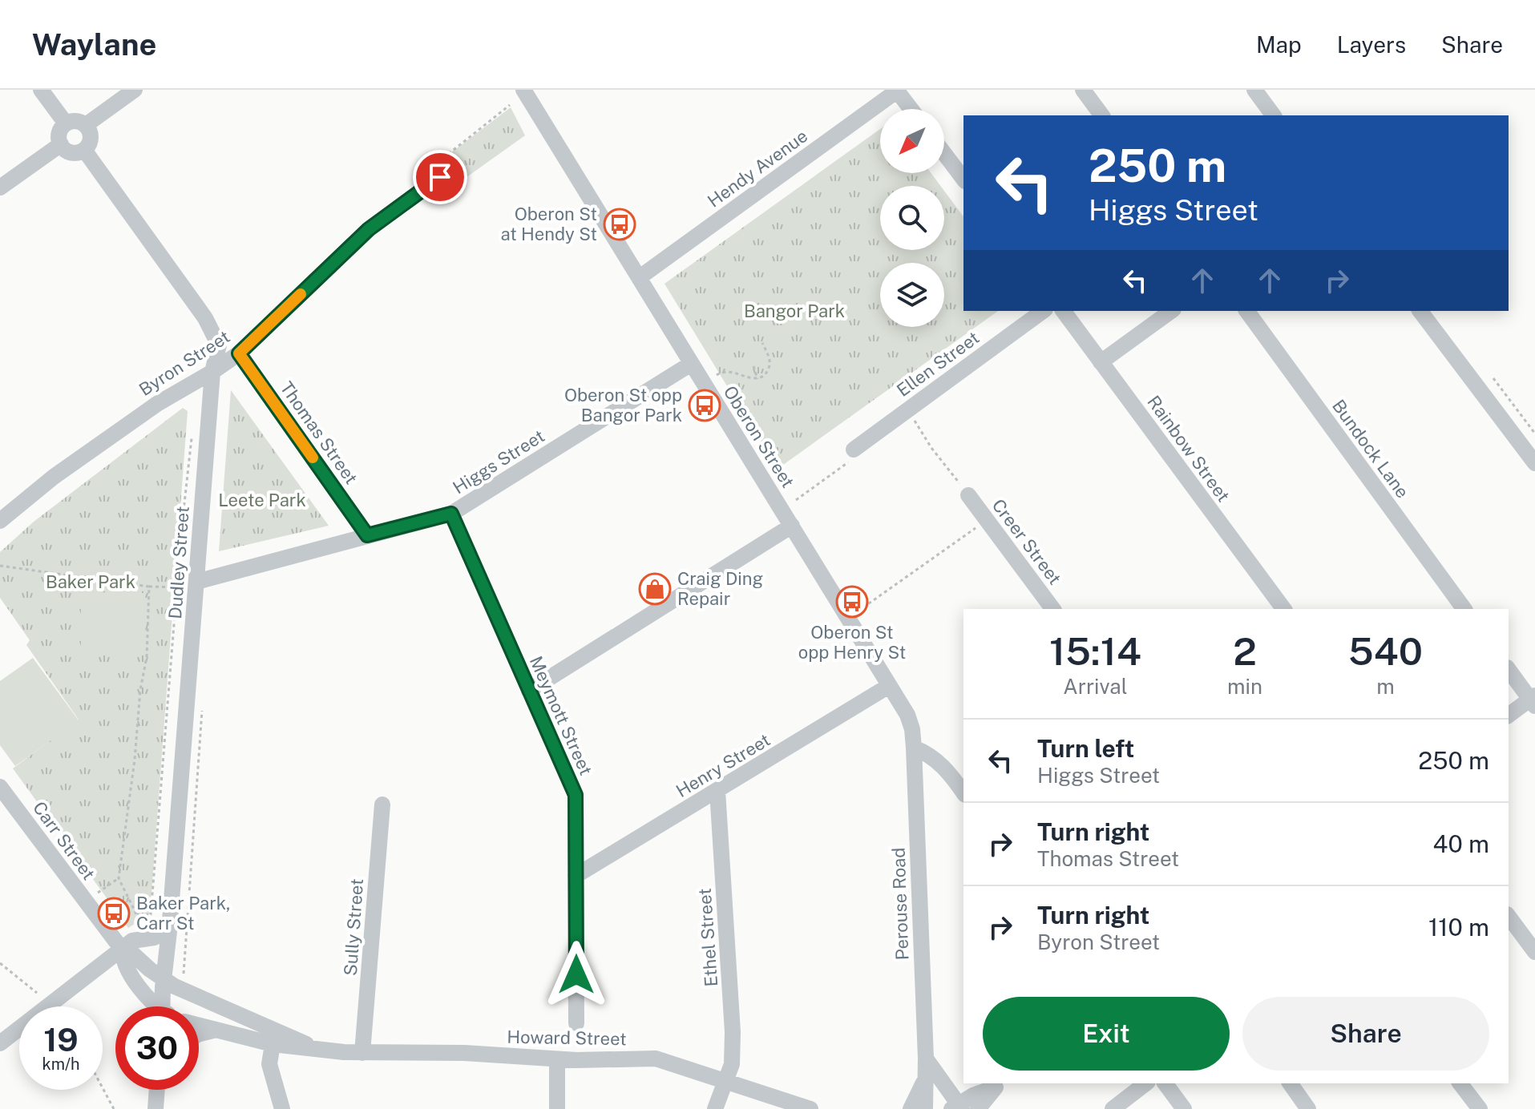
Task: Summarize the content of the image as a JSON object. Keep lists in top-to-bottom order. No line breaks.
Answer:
{"streets":{"street":["Hendy Avenue","Byron Street","Ellen Street","Thomas Street","Oberon Street","Rainbow Street","Bundock Lane","Higgs Street","Creer Street","Dudley Street","Meymott Street","Henry Street","Carr Street","Perouse Road","Sully Street","Ethel Street","Howard Street"]},"crossings":[["Hendy Avenue","Oberon Street"],["Byron Street","Thomas Street"],["Byron Street","Dudley Street"],["Thomas Street","Higgs Street"],["Oberon Street","Higgs Street"],["Oberon Street","Henry Street"],["Oberon Street","Perouse Road"],["Higgs Street","Dudley Street"],["Higgs Street","Meymott Street"],["Dudley Street","Howard Street"],["Meymott Street","Henry Street"],["Henry Street","Ethel Street"],["Carr Street","Howard Street"],["Sully Street","Howard Street"],["Ethel Street","Howard Street"]],"parks":["Bangor Park","Leete Park","Baker Park"],"places":{"bus stop":["Oberon St at Hendy St","Oberon St opp Bangor Park","Oberon St opp Henry St","Baker Park, Carr St"],"shop":["Craig Ding Repair"]},"north":"bottom left","page":{"header":"Waylane","nav":["Map","Layers","Share"],"turn":["250 m","Higgs Street"],"eta":["15:14","Arrival","2","min","540","m"],"list":[{"name":"Turn left","note":"Higgs Street","value":"250 m"},{"name":"Turn right","note":"Thomas Street","value":"40 m"},{"name":"Turn right","note":"Byron Street","value":"110 m"}],"buttons":["Exit","Share"],"speed":"19 km/h","limit":"30"}}
